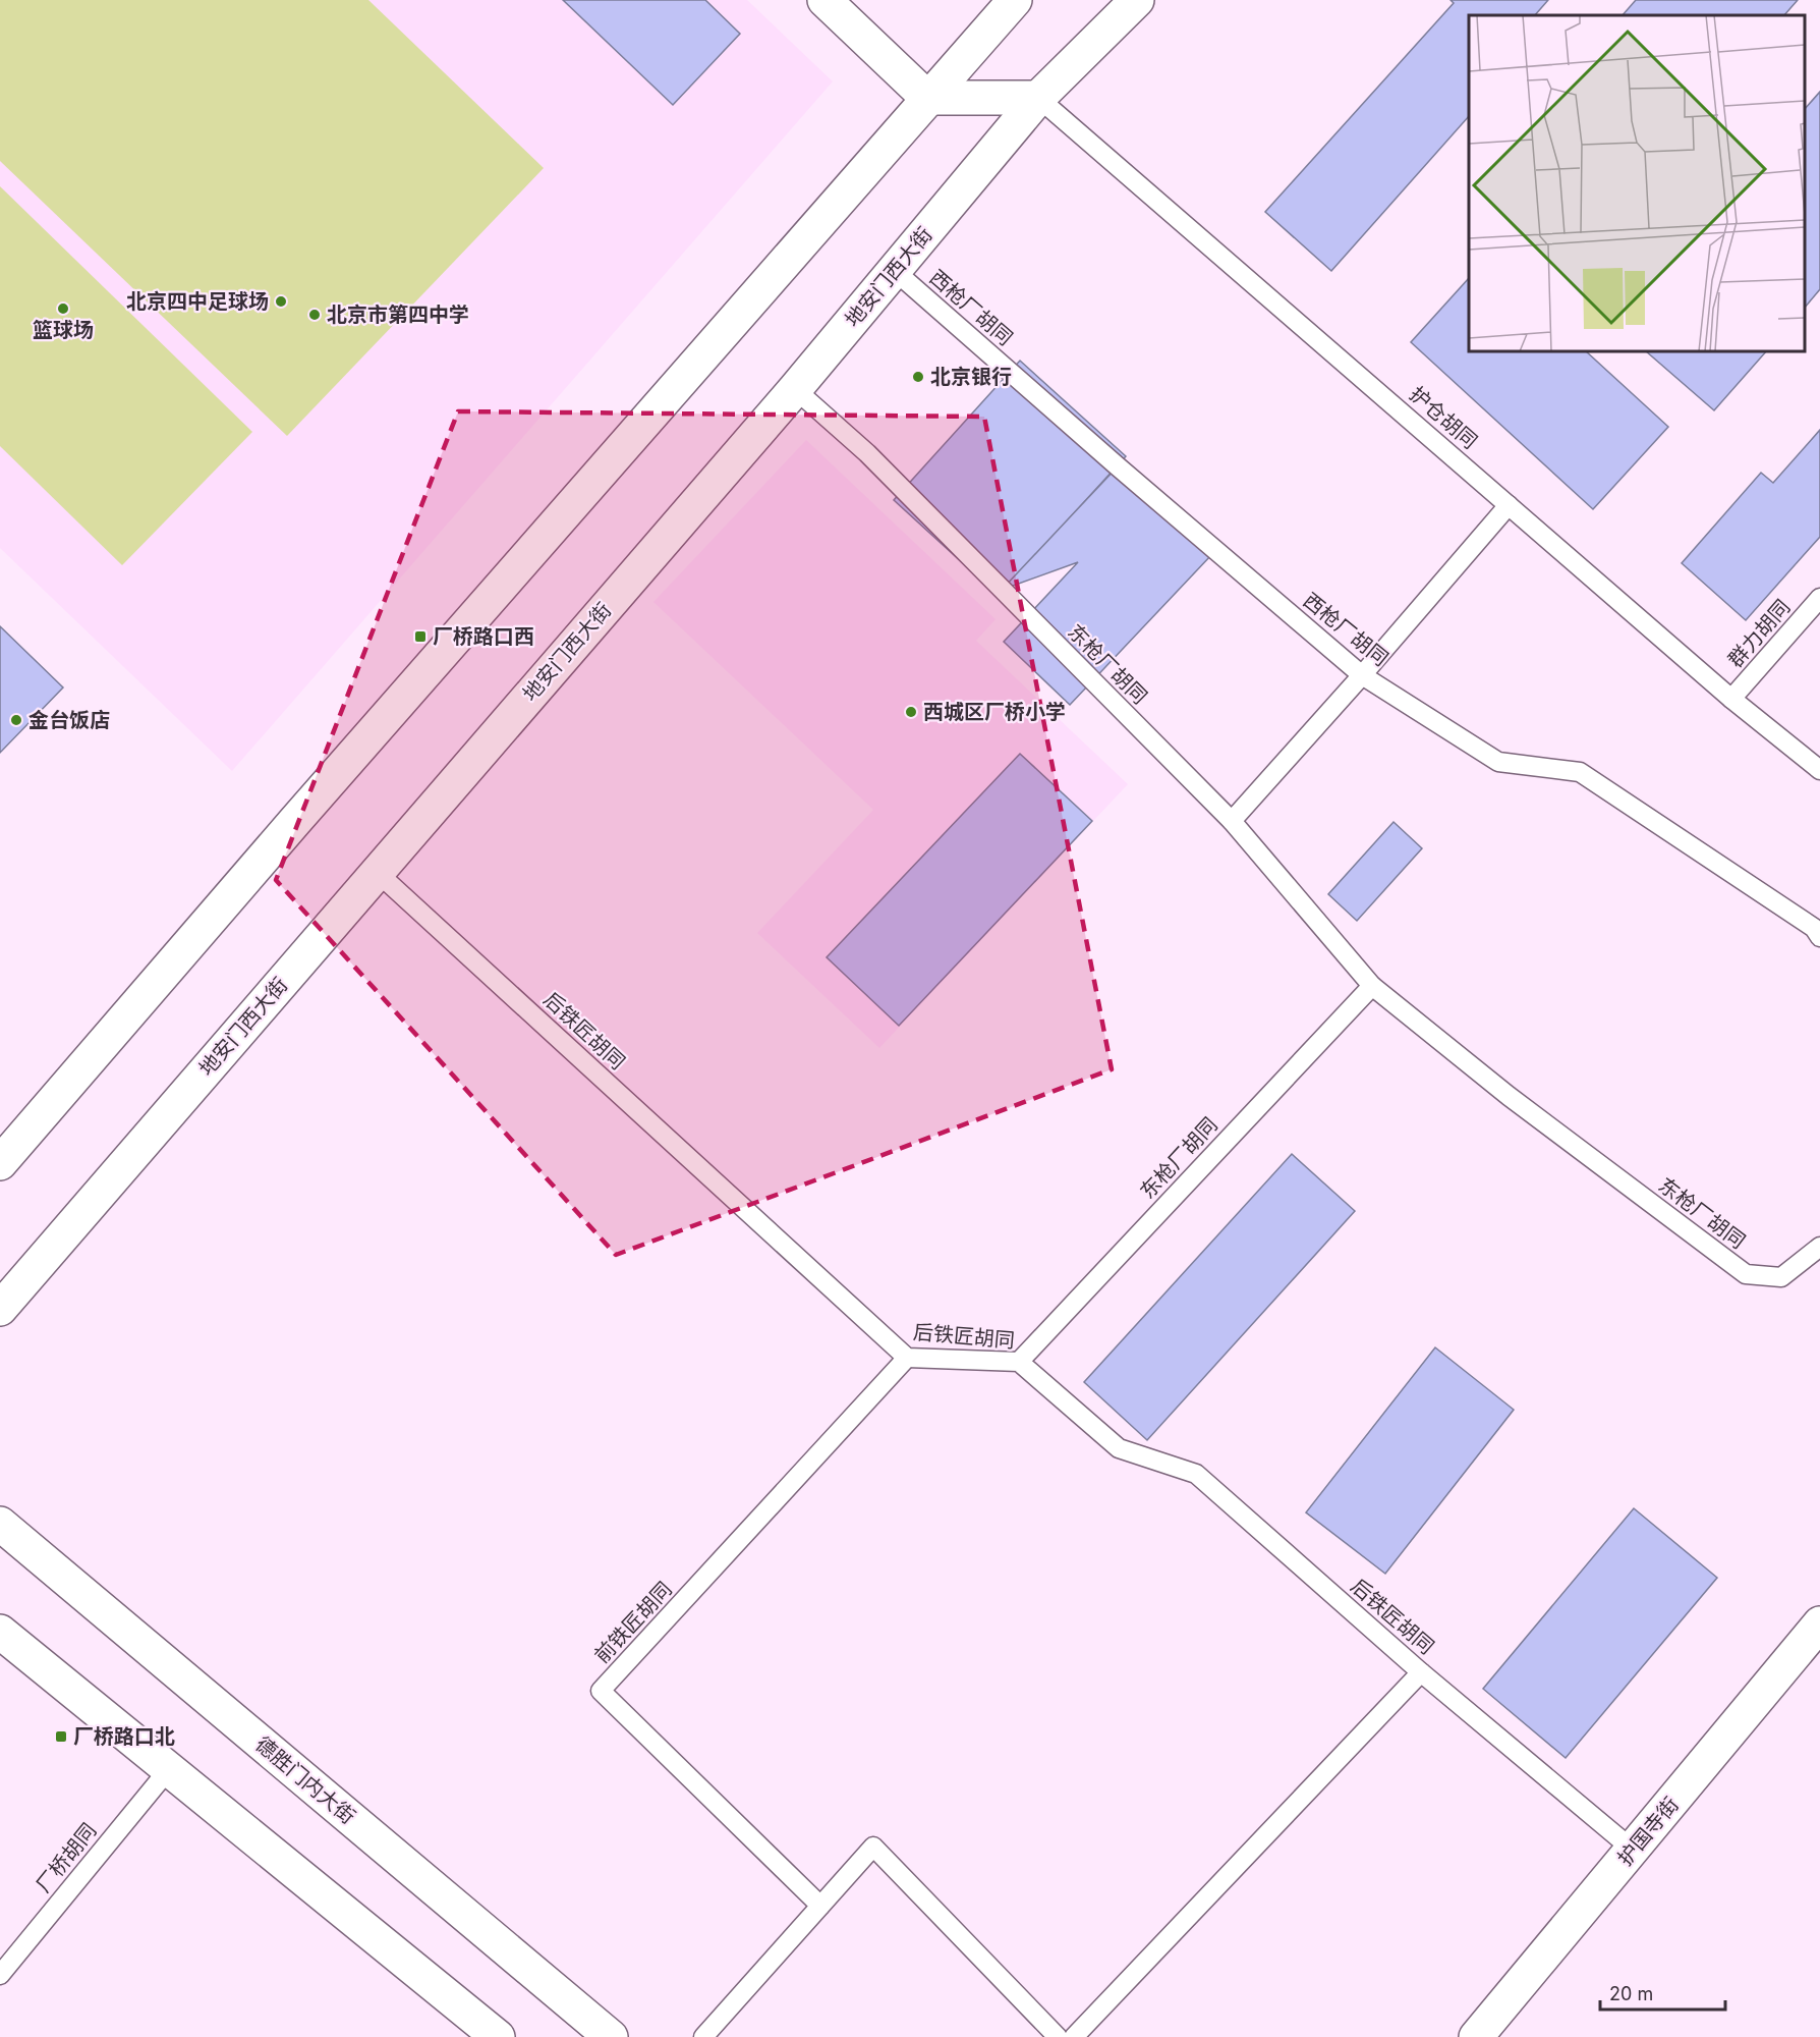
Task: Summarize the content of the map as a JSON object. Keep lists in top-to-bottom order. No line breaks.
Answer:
{"streets":{"main road":["地安门西大街","德胜门内大街","护国寺街"],"lane":["西枪厂胡同","护仓胡同","群力胡同","东枪厂胡同","后铁匠胡同","前铁匠胡同","厂桥胡同"]},"crossings":[["地安门西大街","西枪厂胡同"],["地安门西大街","护仓胡同"],["地安门西大街","东枪厂胡同"],["地安门西大街","后铁匠胡同"],["护仓胡同","群力胡同"],["东枪厂胡同","后铁匠胡同"],["后铁匠胡同","前铁匠胡同"],["后铁匠胡同","护国寺街"]],"places":{"other":["北京四中足球场","篮球场","北京市第四中学","北京银行","西城区厂桥小学","金台饭店"],"transit":["厂桥路口西","厂桥路口北"]},"scale_bar":"20 m"}
